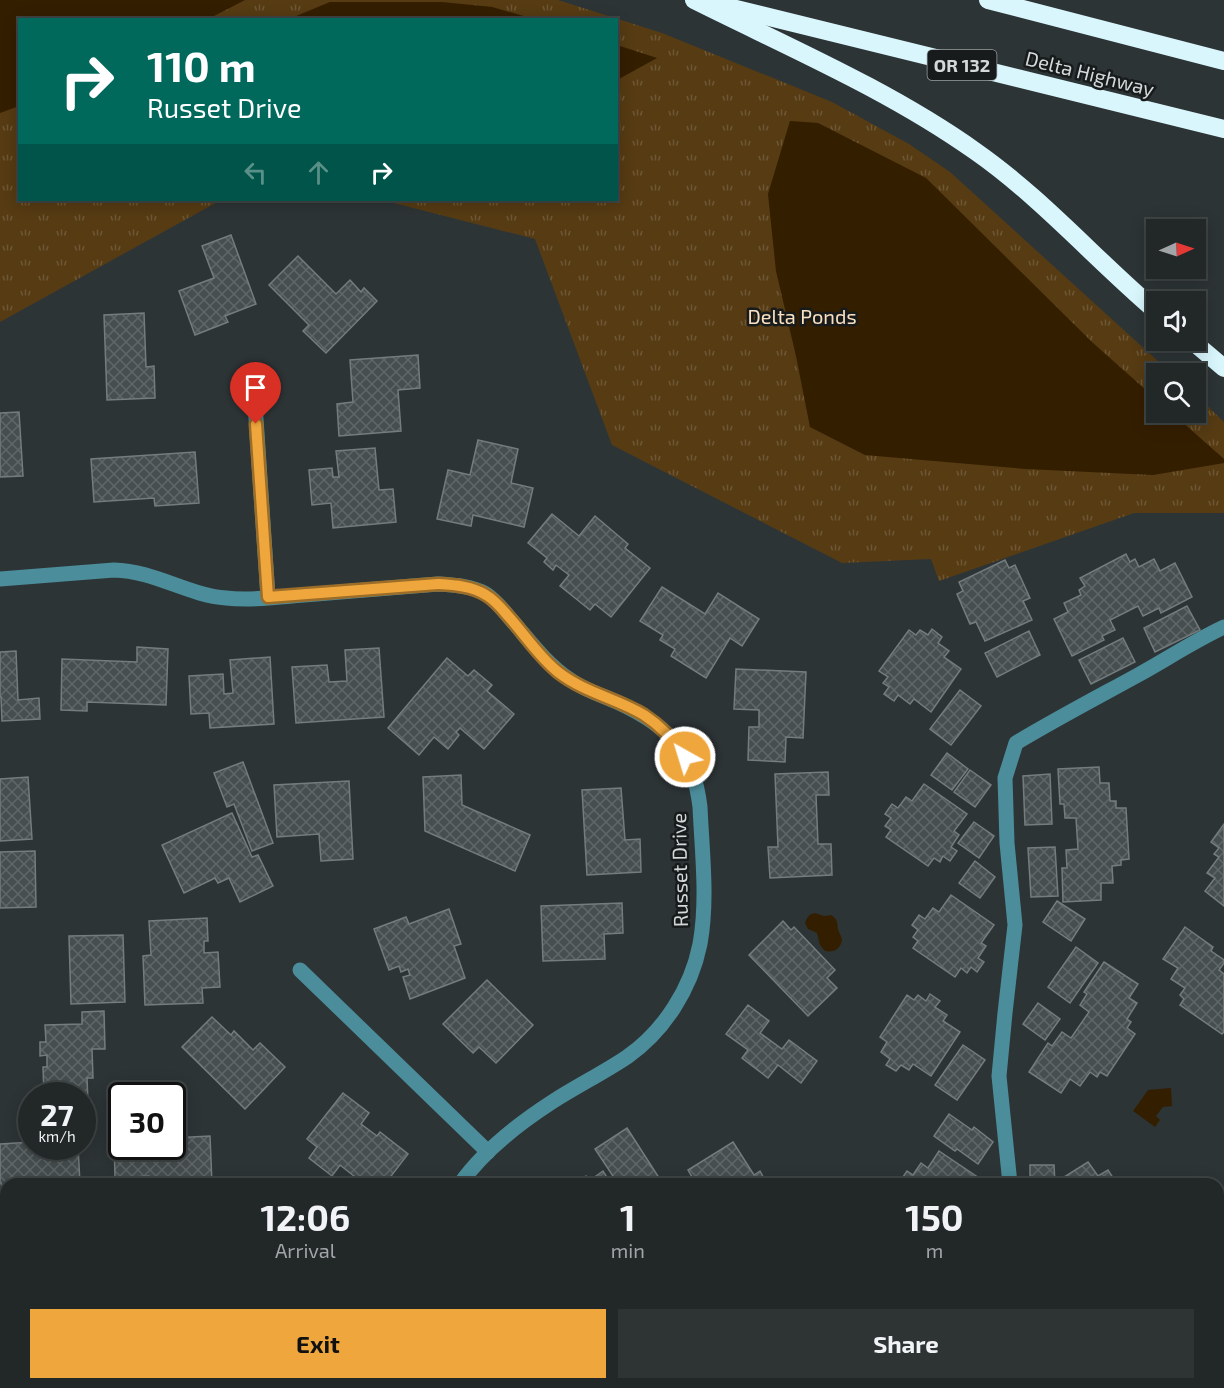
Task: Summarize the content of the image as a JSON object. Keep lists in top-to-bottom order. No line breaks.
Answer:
{"streets":{"highway":["OR 132","Delta Highway"],"street":["Russet Drive"]},"parks":["Delta Ponds"],"north":"right","page":{"turn":["110 m","Russet Drive"],"speed":"27 km/h","limit":"30","eta":["12:06","Arrival","1","min","150","m"],"buttons":["Exit","Share"]}}
